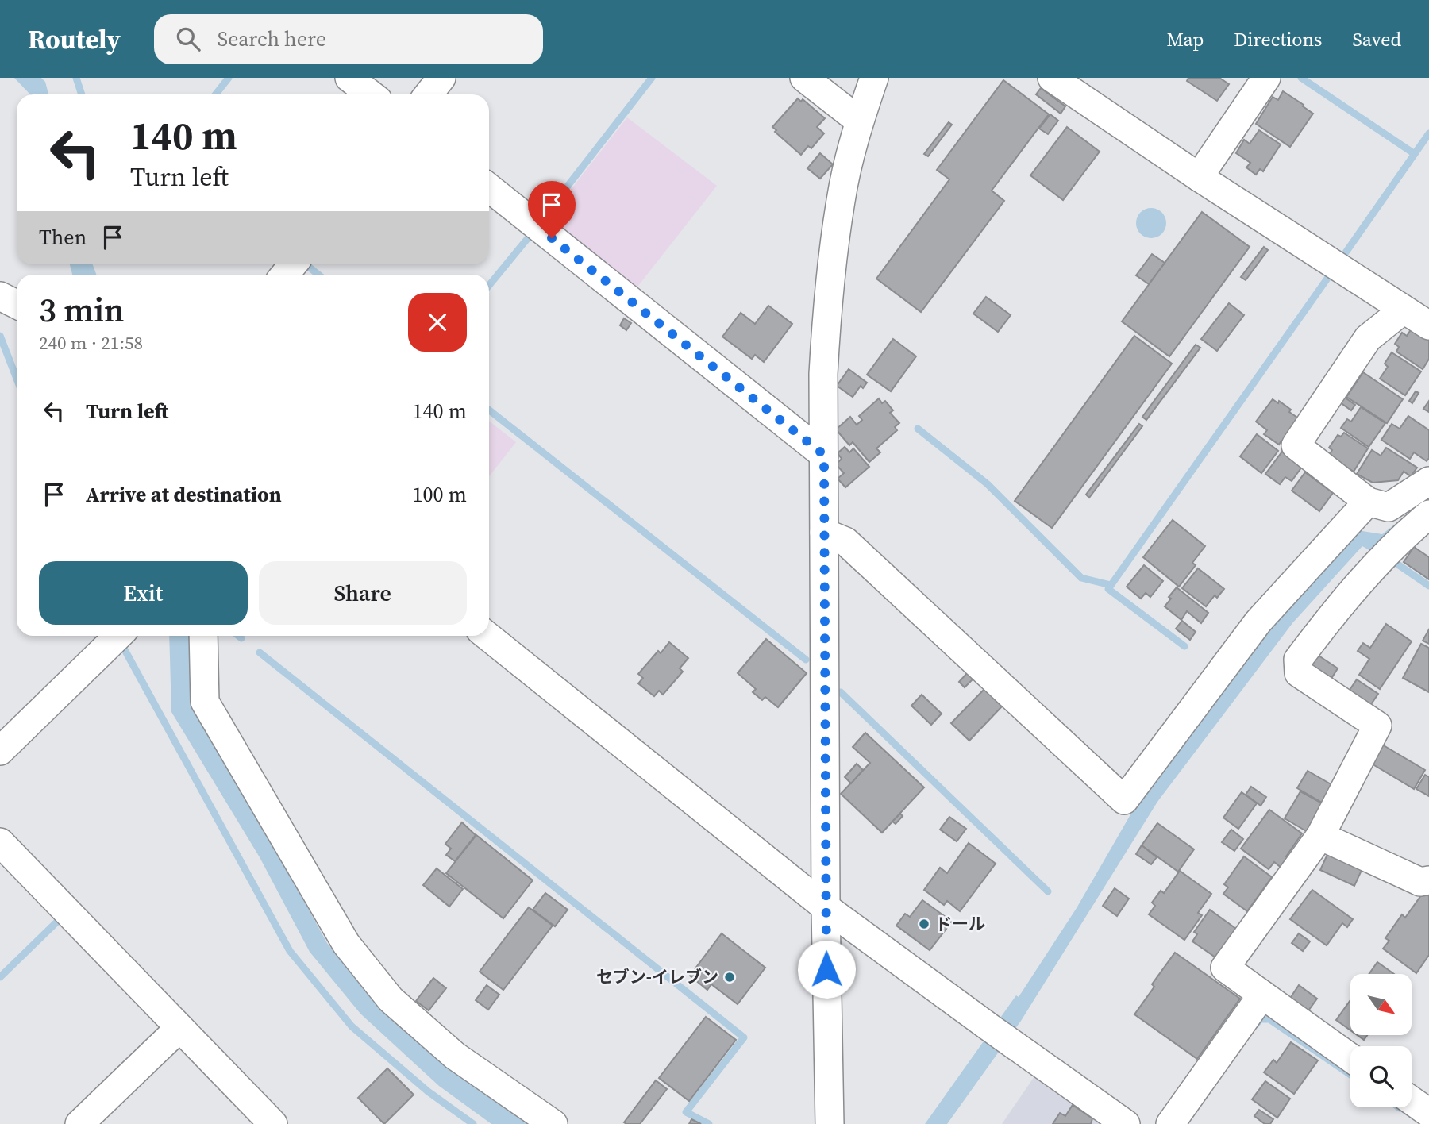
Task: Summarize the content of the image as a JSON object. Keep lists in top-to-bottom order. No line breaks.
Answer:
{"places":["ドール","セブン-イレブン"],"north":"bottom right","page":{"header":"Routely","search":"Search here","nav":["Map","Directions","Saved"],"turn":["140 m","Turn left"],"then":"Then","heading":["3 min","240 m · 21:58"],"list":[{"name":"Turn left","value":"140 m"},{"name":"Arrive at destination","value":"100 m"}],"buttons":["Exit","Share"]}}
